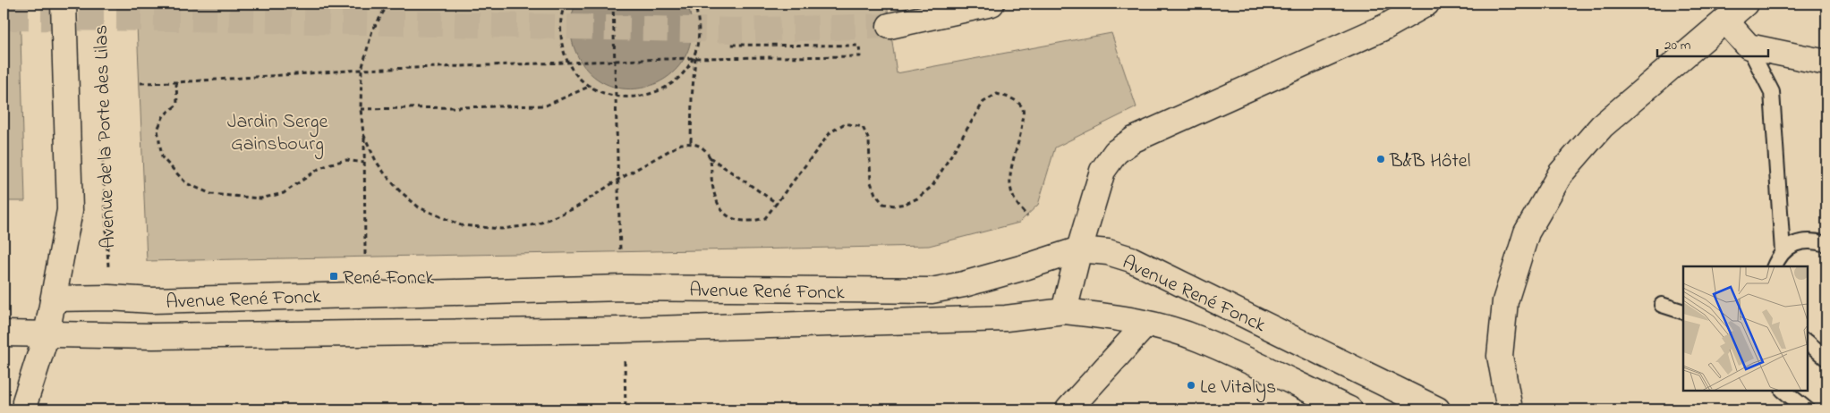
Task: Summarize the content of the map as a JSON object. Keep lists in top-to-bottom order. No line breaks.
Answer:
{"streets":{"main road":["Avenue René Fonck"],"path":["Avenue de la Porte des Lilas"]},"parks":["Jardin Serge Gainsbourg"],"places":{"other":["B&B Hôtel","Le Vitalys"],"transit":["René Fonck"]},"scale_bar":"20 m"}
